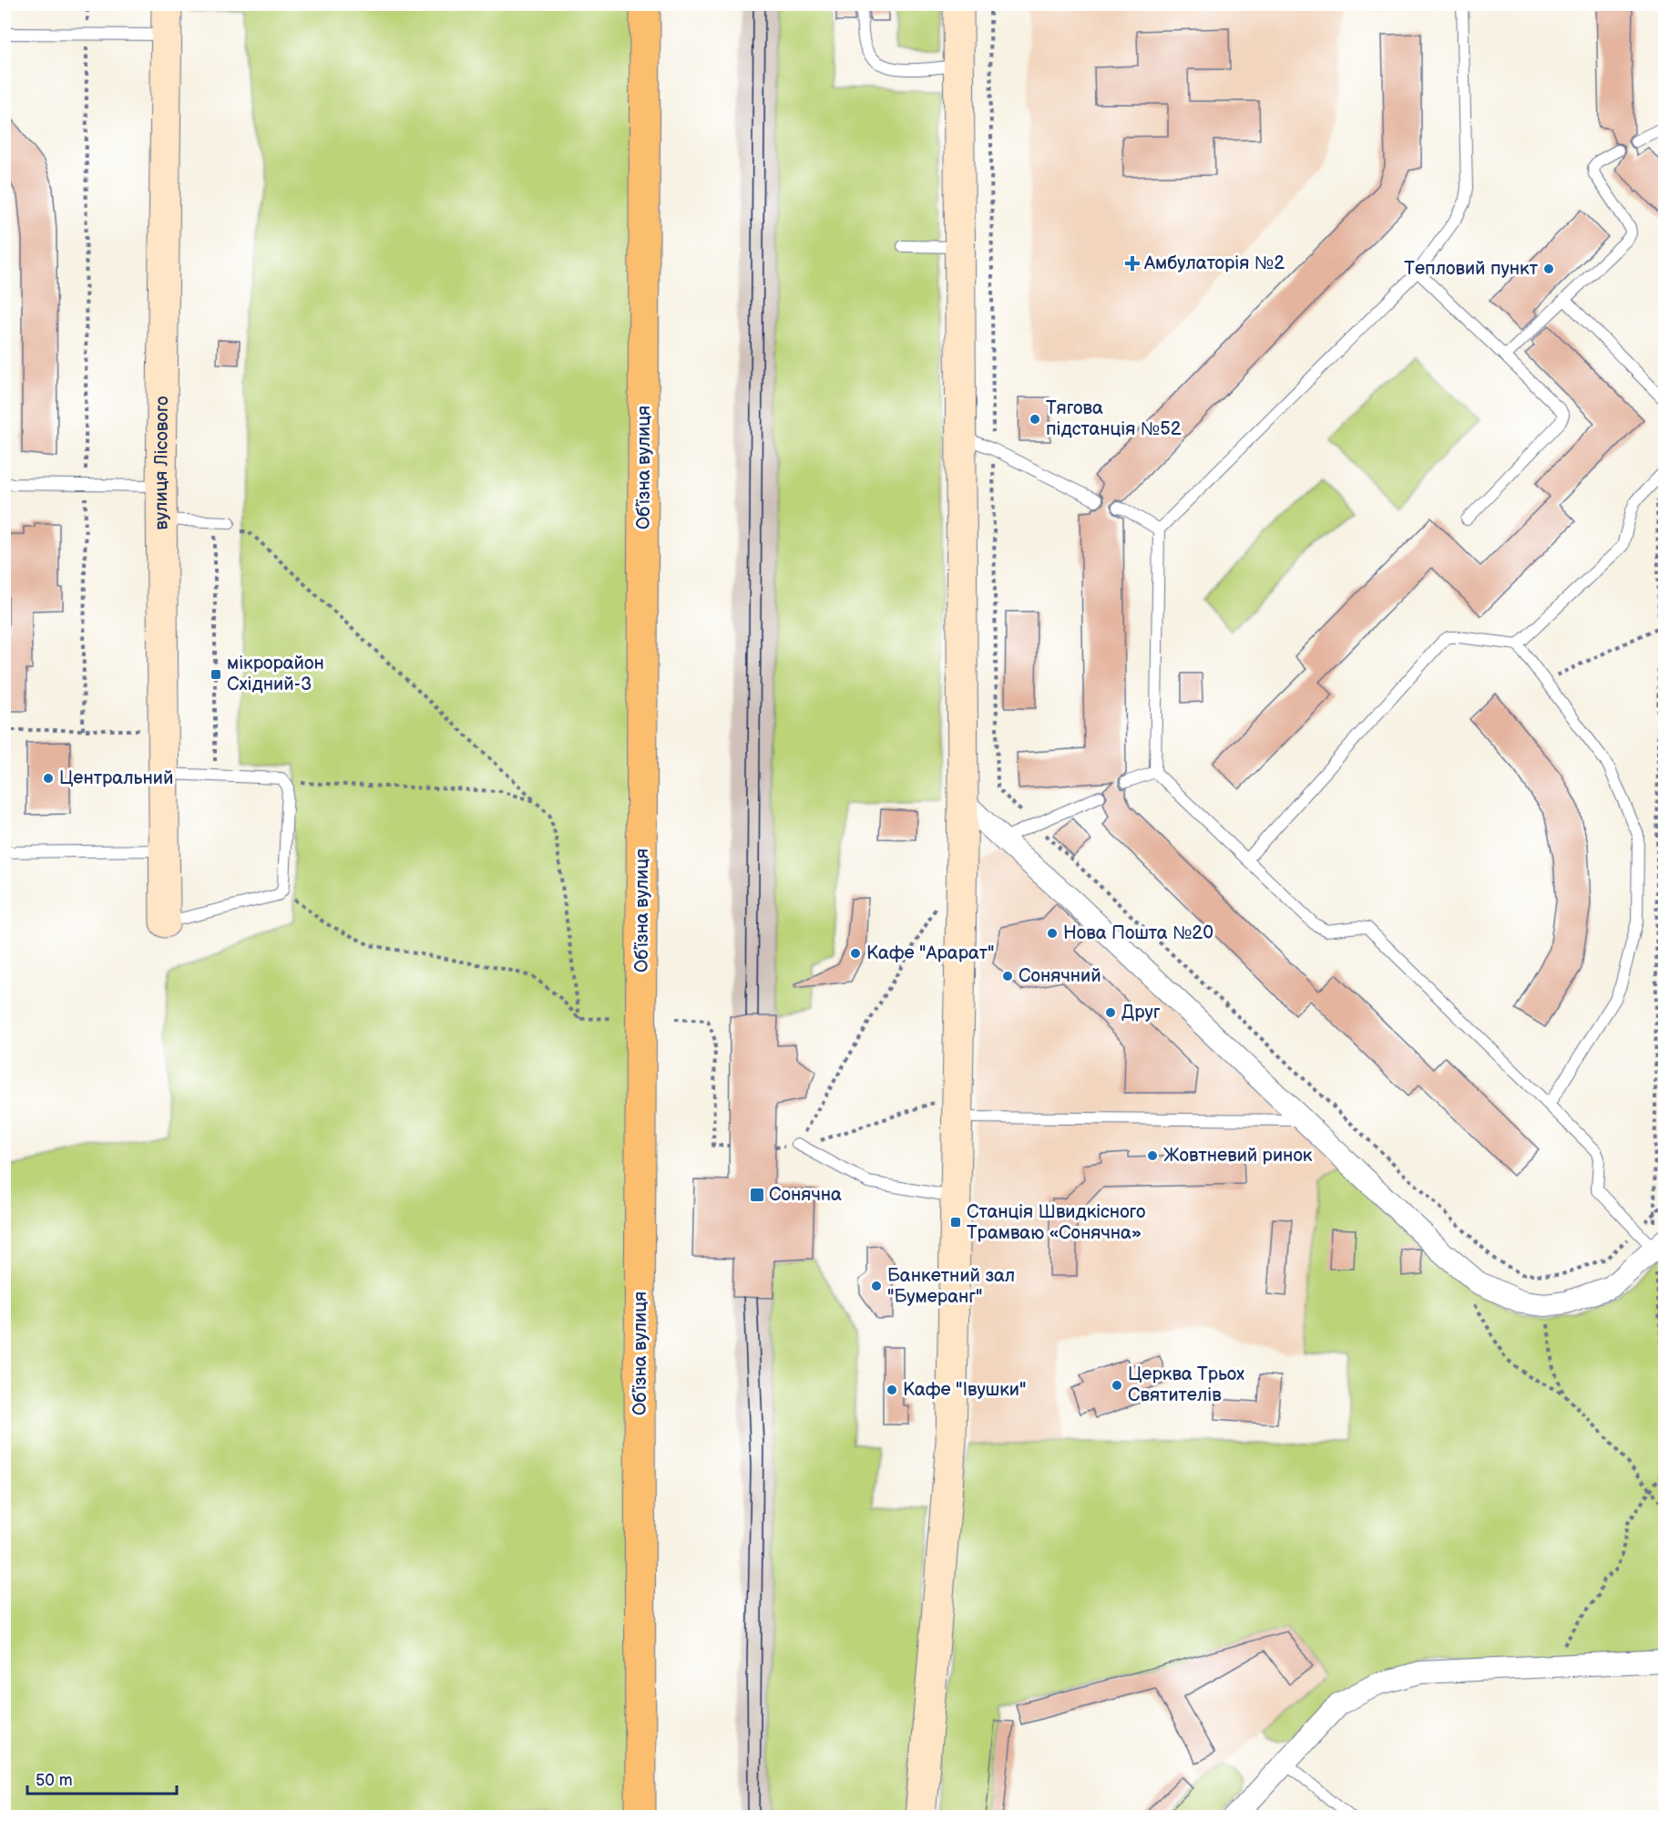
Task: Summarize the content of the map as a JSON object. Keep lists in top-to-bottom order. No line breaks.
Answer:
{"streets":{"main road":["Обʼїзна вулиця"],"street":["вулиця Лісового"]},"places":{"health":["Амбулаторія №2"],"other":["Тепловий пункт","Тягова підстанція №52","Центральний","Нова Пошта №20","Кафе \"Арарат\"","Сонячний","Друг","Жовтневий ринок","Банкетний зал \"Бумеранг\"","Церква Трьох Святителів","Кафе \"Івушки\""],"transit":["мікрорайон Східний-3","Сонячна","Станцiя Швидкiсного Трамваю «Сонячна»"]},"scale_bar":"50 m"}
